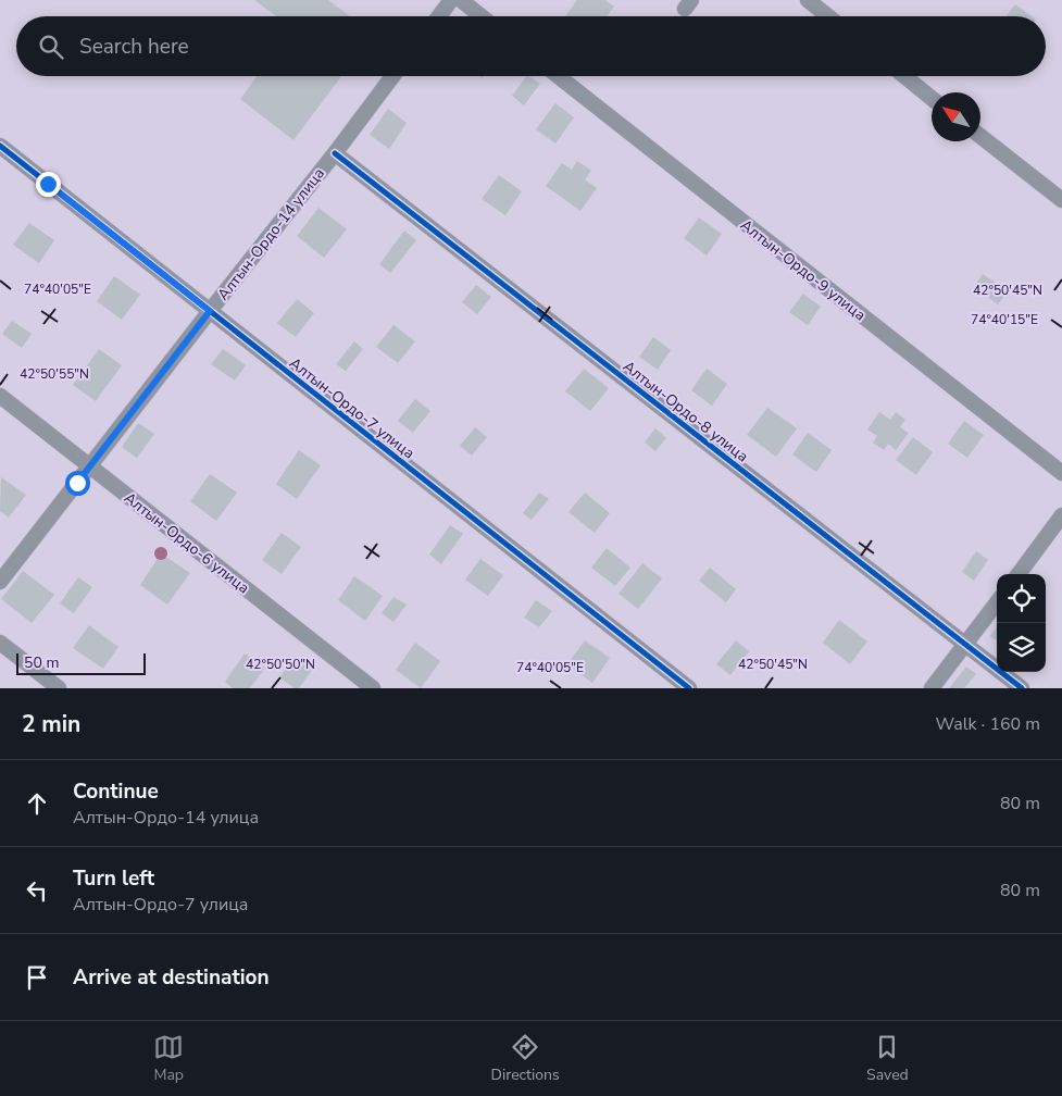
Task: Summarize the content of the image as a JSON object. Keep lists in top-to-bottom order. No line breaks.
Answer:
{"streets":{"street":["Алтын-Ордо-14 улица","Алтын-Ордо-9 улица","Алтын-Ордо-7 улица","Алтын-Ордо-8 улица","Алтын-Ордо-6 улица"]},"crossings":[["Алтын-Ордо-14 улица","Алтын-Ордо-7 улица"],["Алтын-Ордо-14 улица","Алтын-Ордо-8 улица"],["Алтын-Ордо-14 улица","Алтын-Ордо-6 улица"]],"scale_bar":"50 m","north":"top left","page":{"search":"Search here","scale":"50 m","heading":["2 min","Walk · 160 m"],"list":[["Continue","Алтын-Ордо-14 улица","80 m"],["Turn left","Алтын-Ордо-7 улица","80 m"],"Arrive at destination"],"nav":["Map","Directions","Saved"]},"coordinates":["74°40'05\"E","42°50'45\"N","74°40'15\"E","42°50'55\"N","42°50'50\"N"]}
